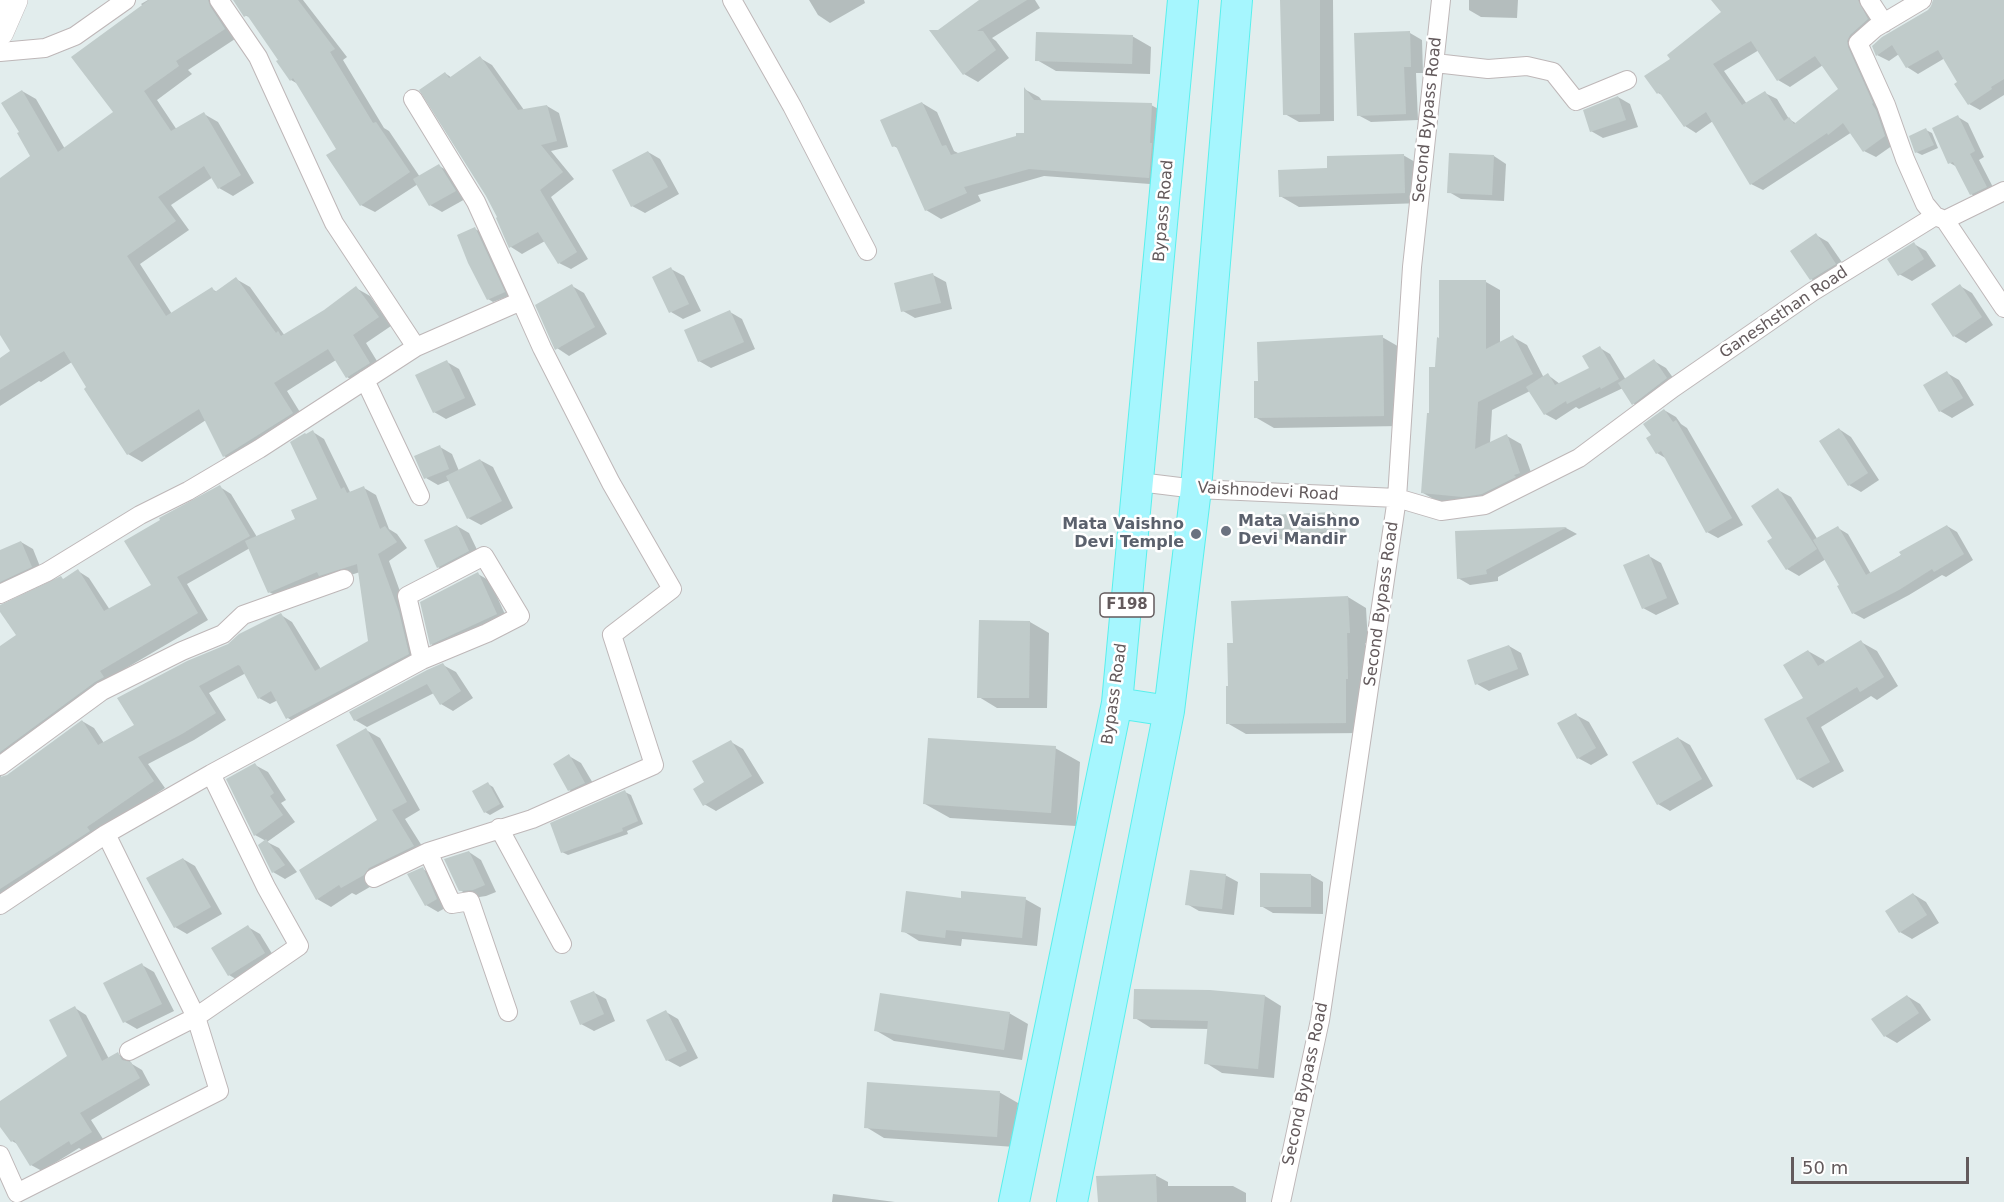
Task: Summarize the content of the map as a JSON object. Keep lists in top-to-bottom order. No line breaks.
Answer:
{"streets":{"main road":["Bypass Road","F198"],"street":["Second Bypass Road","Ganeshsthan Road","Vaishnodevi Road"]},"crossings":[["Second Bypass Road","Ganeshsthan Road"],["Second Bypass Road","Vaishnodevi Road"],["Bypass Road","Vaishnodevi Road"],["Ganeshsthan Road","Vaishnodevi Road"]],"places":["Mata Vaishno Devi Mandir","Mata Vaishno Devi Temple"],"scale_bar":"50 m"}
